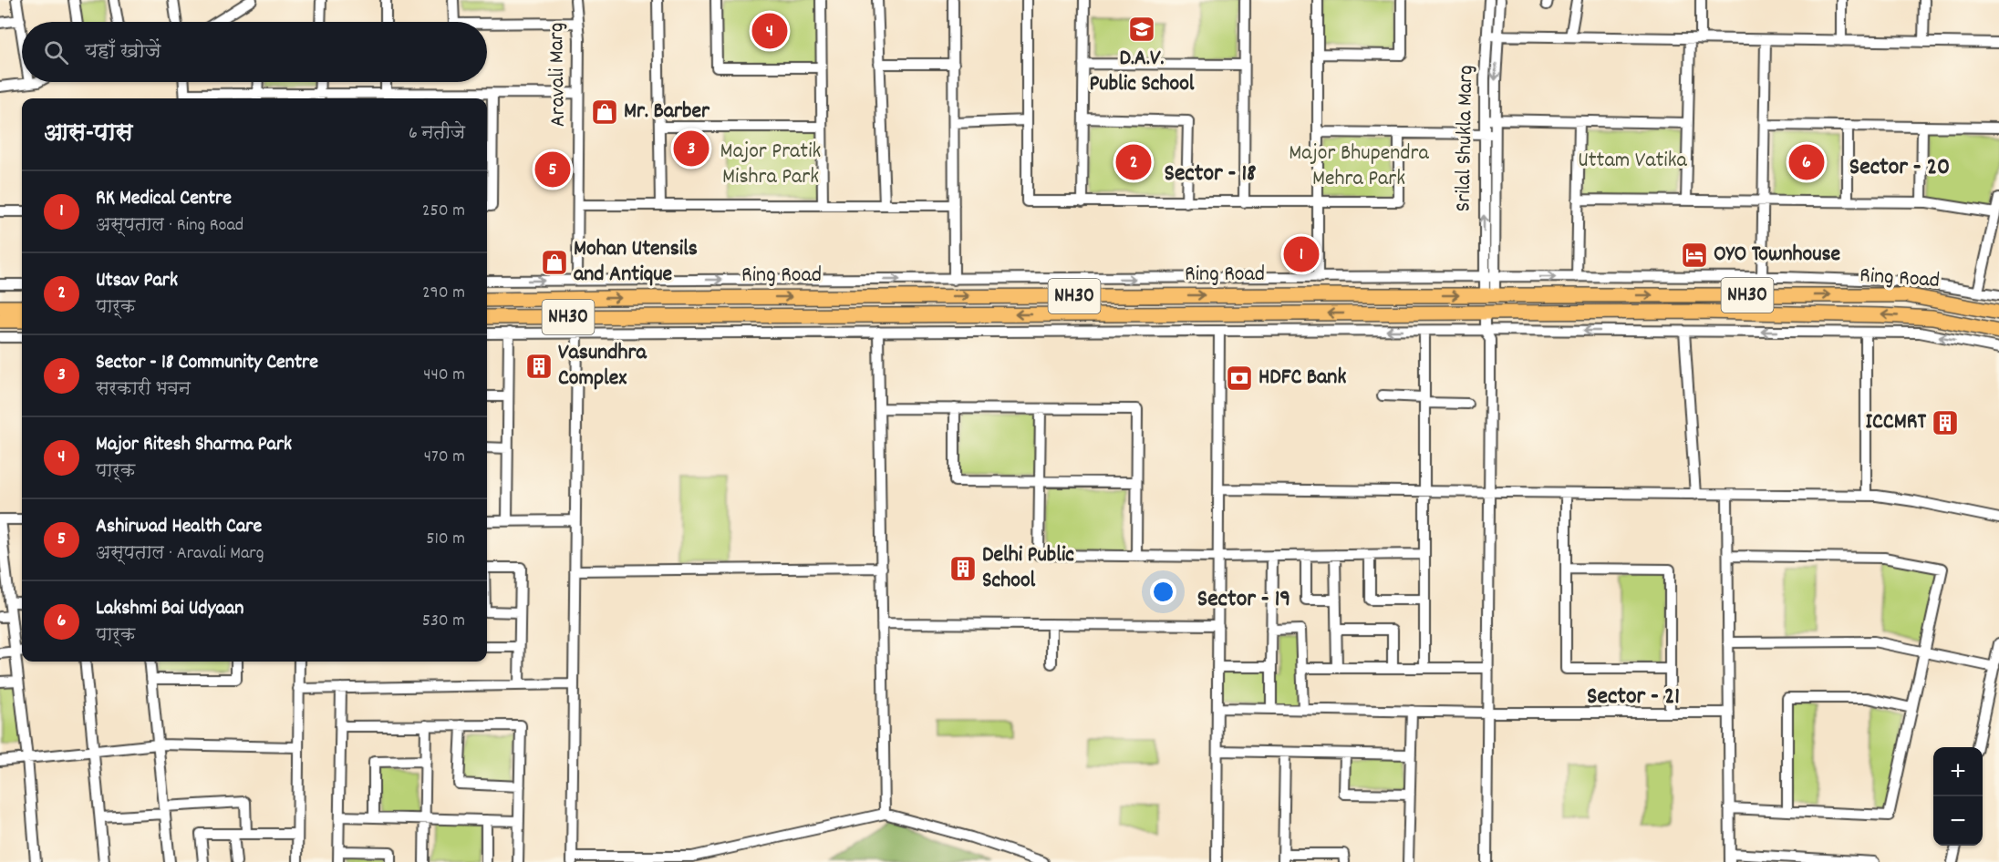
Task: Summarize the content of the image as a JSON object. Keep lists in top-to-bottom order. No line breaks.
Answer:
{"streets":{"highway":["Ring Road","NH30"],"street":["Aravali Marg","Srilal Shukla Marg"]},"districts":["Sector - 20","Sector - 18","Sector - 19","Sector - 21"],"parks":["Major Pratik Mishra Park","Major Bhupendra Mehra Park","Uttam Vatika"],"places":{"school or university":["D.A.V. Public School"],"shop":["Mr. Barber","Mohan Utensils and Antique"],"hotel":["OYO Townhouse"],"building":["Vasundhra Complex","ICCMRT","Delhi Public School"],"bank":["HDFC Bank"]},"page":{"pins":["4","3","2","6","5","1"],"search":"यहाँ खोजें","heading":["आस-पास","6 नतीजे"],"list":[{"mark":"1","name":"RK Medical Centre","note":"अस्पताल · Ring Road","value":"250 m"},{"mark":"2","name":"Utsav Park","note":"पार्क","value":"290 m"},{"mark":"3","name":"Sector - 18 Community Centre","note":"सरकारी भवन","value":"440 m"},{"mark":"4","name":"Major Ritesh Sharma Park","note":"पार्क","value":"470 m"},{"mark":"5","name":"Ashirwad Health Care","note":"अस्पताल · Aravali Marg","value":"510 m"},{"mark":"6","name":"Lakshmi Bai Udyaan","note":"पार्क","value":"530 m"}],"map_buttons":["+","−"]}}
